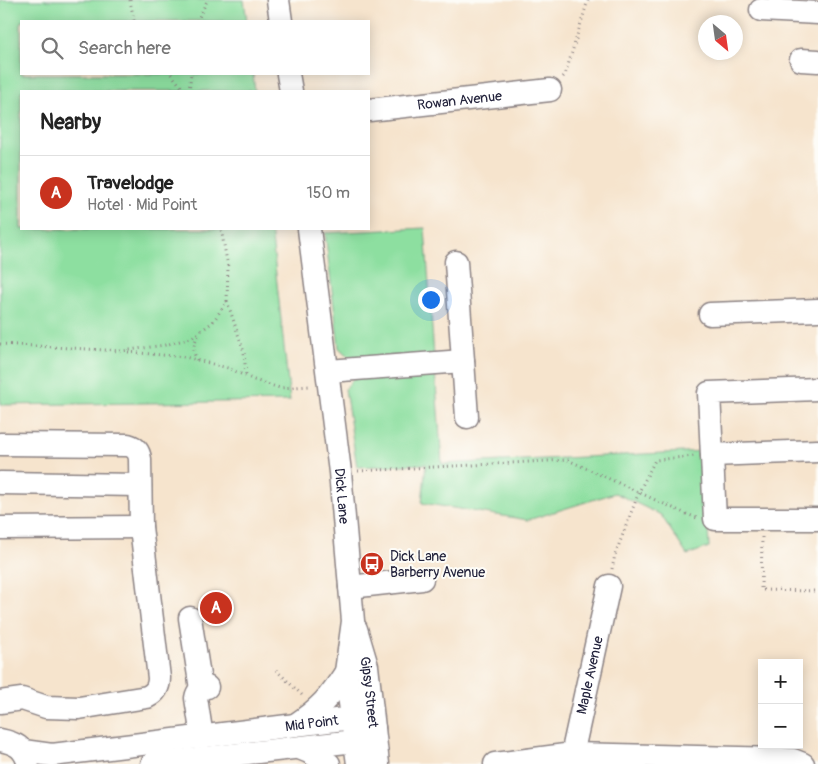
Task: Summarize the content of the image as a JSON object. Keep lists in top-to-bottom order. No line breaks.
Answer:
{"streets":{"street":["Rowan Avenue","Dick Lane","Maple Avenue","Gipsy Street","Mid Point"]},"crossings":[["Dick Lane","Gipsy Street"],["Dick Lane","Mid Point"],["Gipsy Street","Mid Point"]],"places":{"bus stop":["Dick Lane Barberry Avenue"]},"north":"bottom right","page":{"search":"Search here","heading":"Nearby","list":[{"mark":"A","name":"Travelodge","note":"Hotel · Mid Point","value":"150 m"}],"pins":"A","map_buttons":["+","−"]}}
